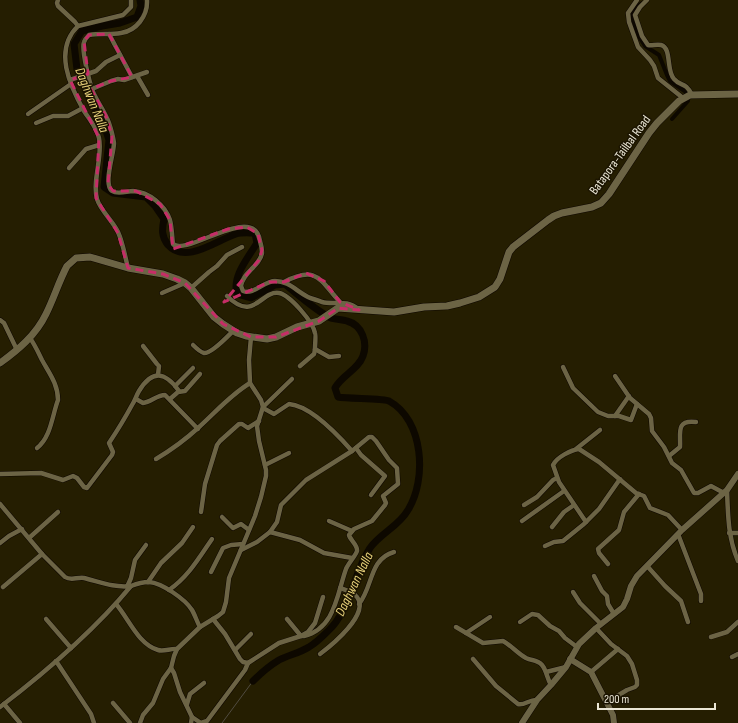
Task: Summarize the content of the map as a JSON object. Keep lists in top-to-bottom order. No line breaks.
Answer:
{"streets":{"main road":["Batapora-Tailbal Road"]},"water":["Daghwan Nalla"],"scale_bar":"200 m"}
